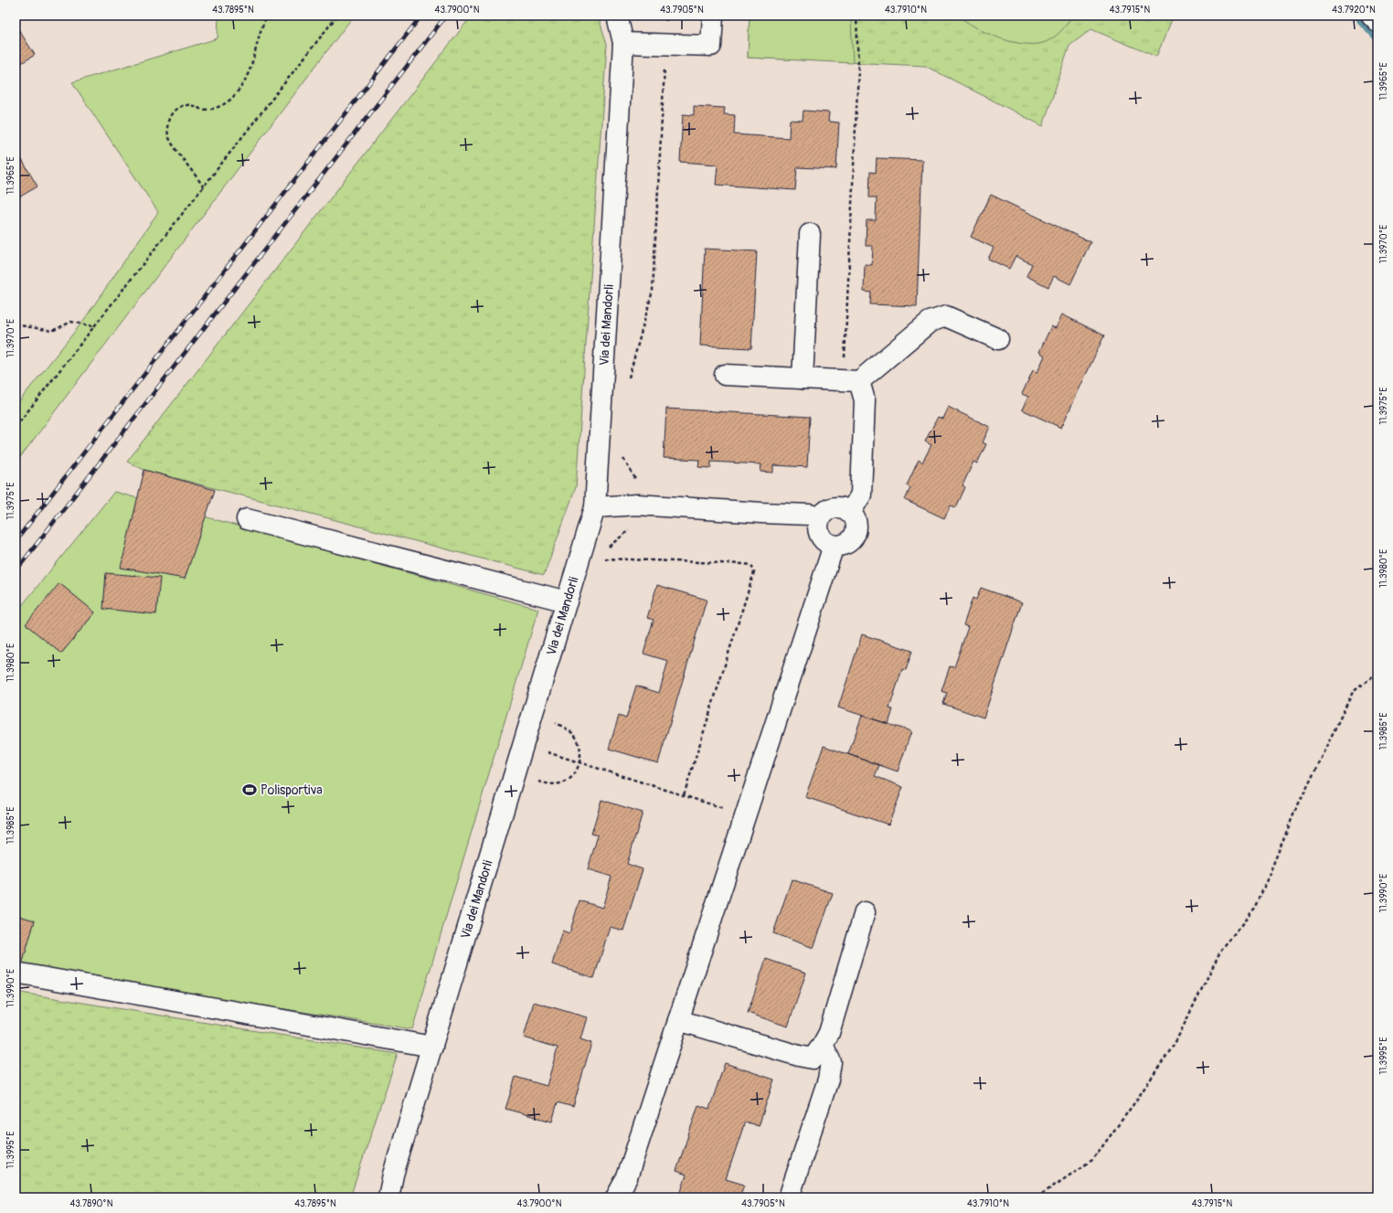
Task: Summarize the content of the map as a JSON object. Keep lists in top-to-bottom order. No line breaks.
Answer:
{"streets":{"street":["Via dei Mandorli"]},"places":{"sports":["Polisportiva"]},"coordinates":["43.7895°N","43.7900°N","43.7905°N","43.7910°N","43.7915°N","43.7920°N","11.3965°E","11.3970°E","11.3975°E","11.3980°E","11.3985°E","11.3990°E","11.3995°E","43.7890°N"]}
